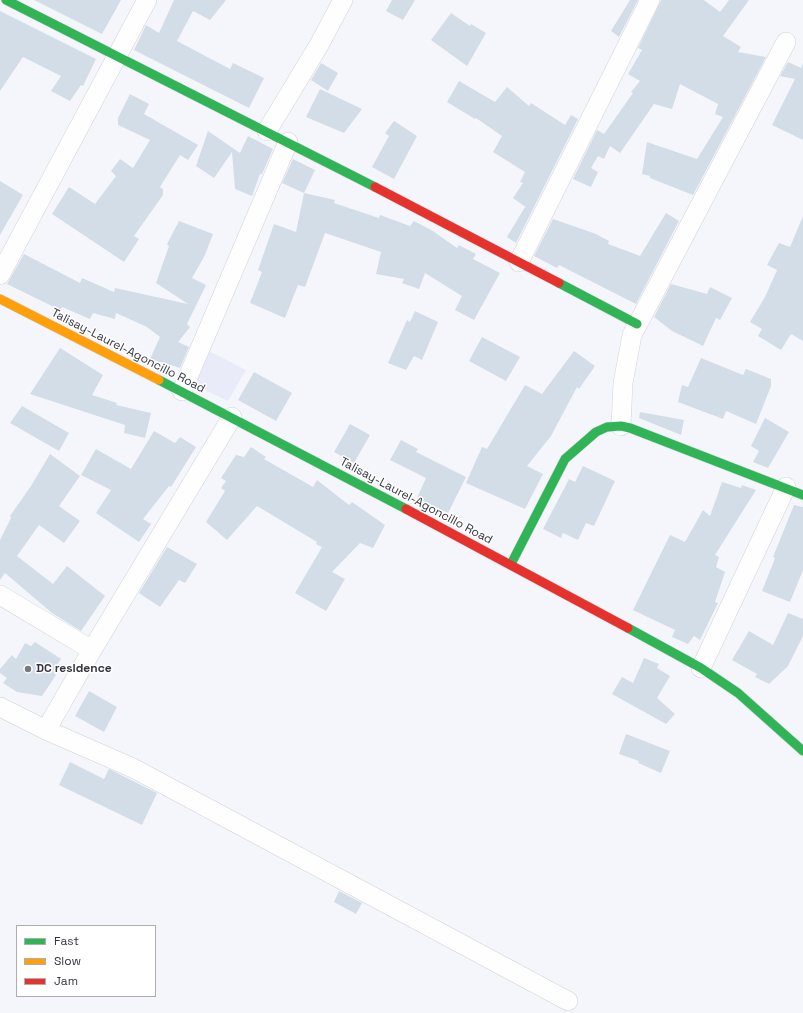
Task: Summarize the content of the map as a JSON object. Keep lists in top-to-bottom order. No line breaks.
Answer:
{"streets":{"street":["Talisay-Laurel-Agoncillo Road"]},"places":["DC residence"],"legend":["Fast","Slow","Jam"]}
